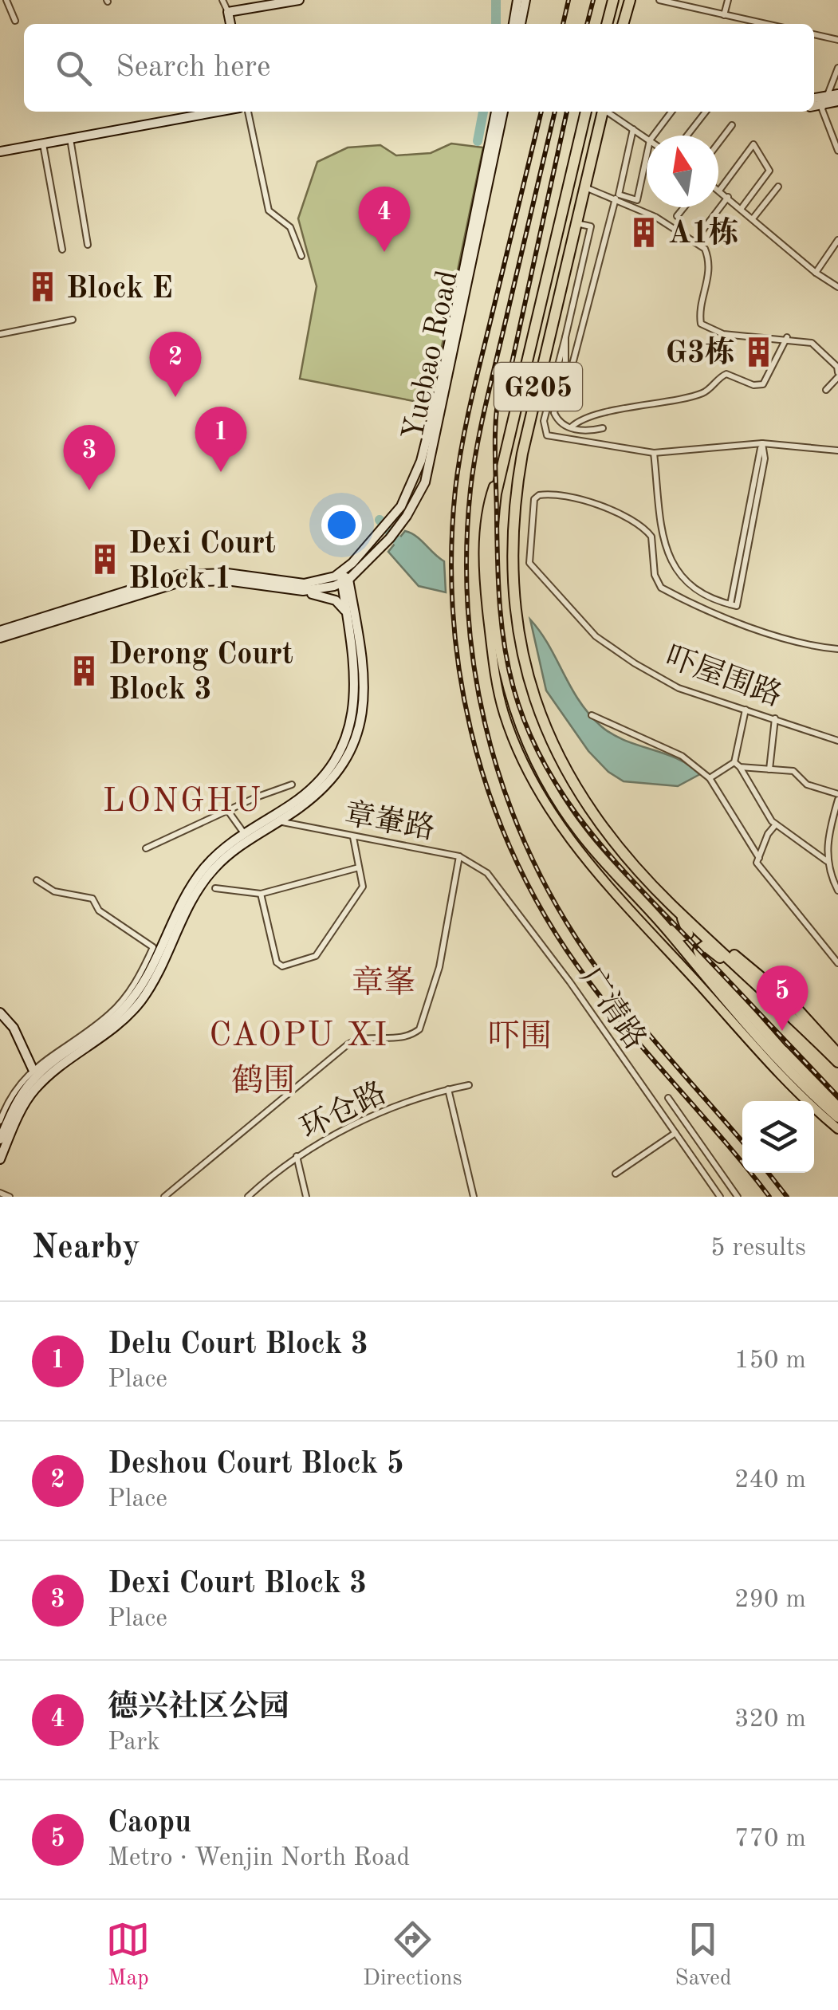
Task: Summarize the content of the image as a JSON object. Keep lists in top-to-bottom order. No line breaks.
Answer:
{"streets":{"highway":["G205"],"main road":["Yuebao Road"],"street":["吓屋围路","章輋路","广清路","环仓路"]},"crossings":[["章輋路","广清路"]],"districts":["LONGHU","章峯","CAOPU XI","吓围","鹤围"],"places":{"building":["A1栋","Block E","G3栋","Dexi Court Block 1","Derong Court Block 3"]},"north":"top","page":{"search":"Search here","pins":["4","2","1","3","5"],"heading":["Nearby","5 results"],"list":[{"mark":"1","name":"Delu Court Block 3","note":"Place","value":"150 m"},{"mark":"2","name":"Deshou Court Block 5","note":"Place","value":"240 m"},{"mark":"3","name":"Dexi Court Block 3","note":"Place","value":"290 m"},{"mark":"4","name":"德兴社区公园","note":"Park","value":"320 m"},{"mark":"5","name":"Caopu","note":"Metro · Wenjin North Road","value":"770 m"}],"nav":["Map","Directions","Saved"]}}
